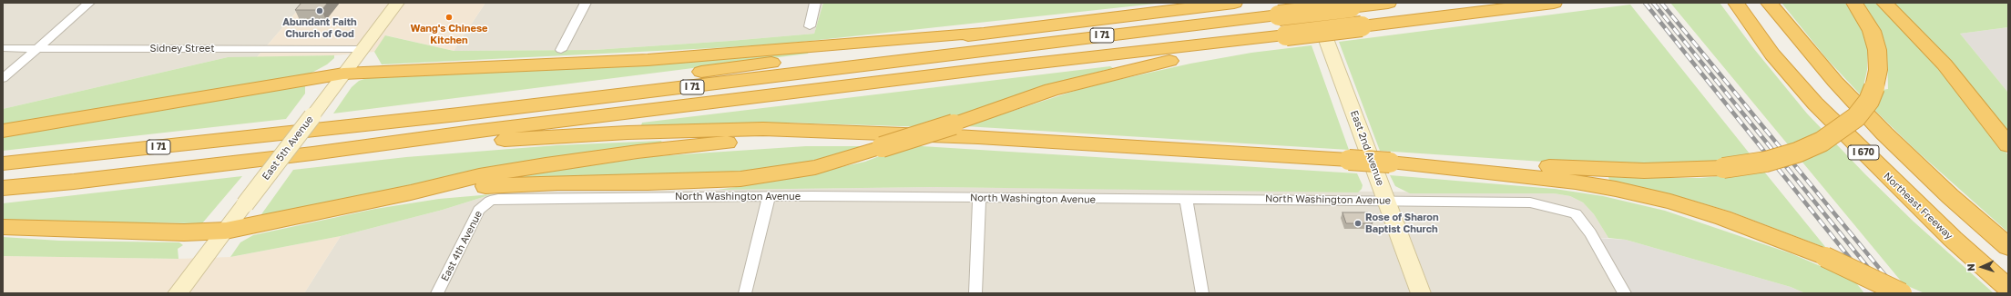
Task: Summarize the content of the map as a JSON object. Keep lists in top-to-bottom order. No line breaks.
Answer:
{"streets":{"highway":["I 71","I 670","Northeast Freeway"],"street":["Sidney Street","East 5th Avenue","East 2nd Avenue","North Washington Avenue","East 4th Avenue"]},"crossings":[["Sidney Street","East 5th Avenue"],["East 2nd Avenue","North Washington Avenue"],["North Washington Avenue","East 4th Avenue"]],"places":["Abundant Faith Church of God","Wang's Chinese Kitchen","Rose of Sharon Baptist Church"],"north":"left"}
